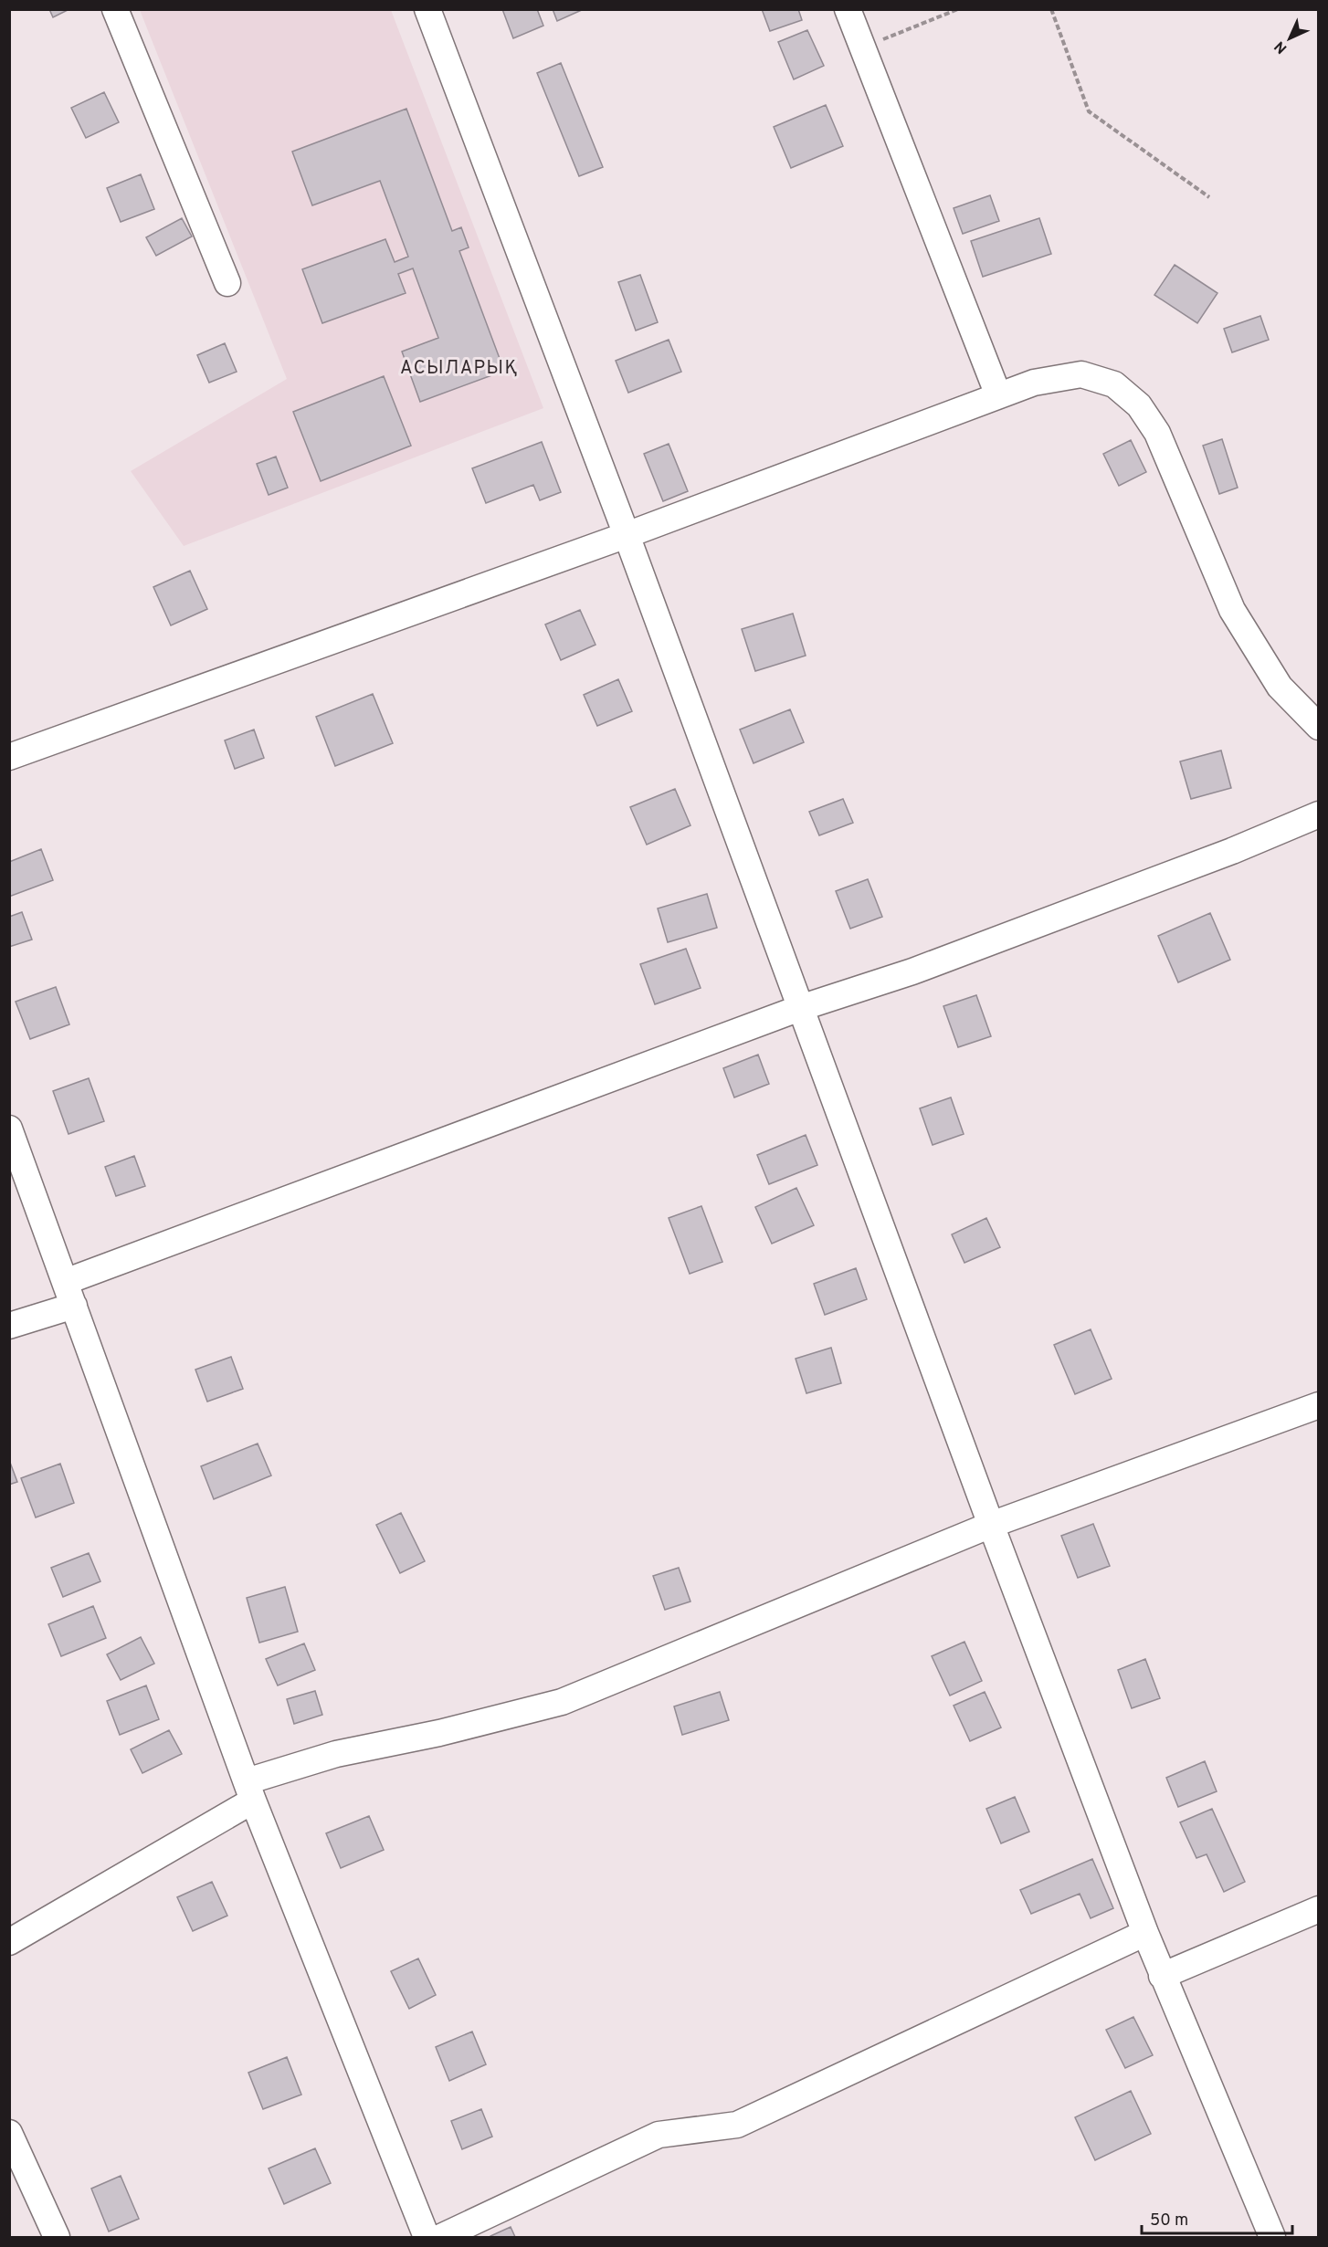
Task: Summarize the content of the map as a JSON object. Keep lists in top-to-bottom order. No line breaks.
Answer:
{"districts":["АСЫЛАРЫҚ"],"scale_bar":"50 m","north":"bottom left"}
